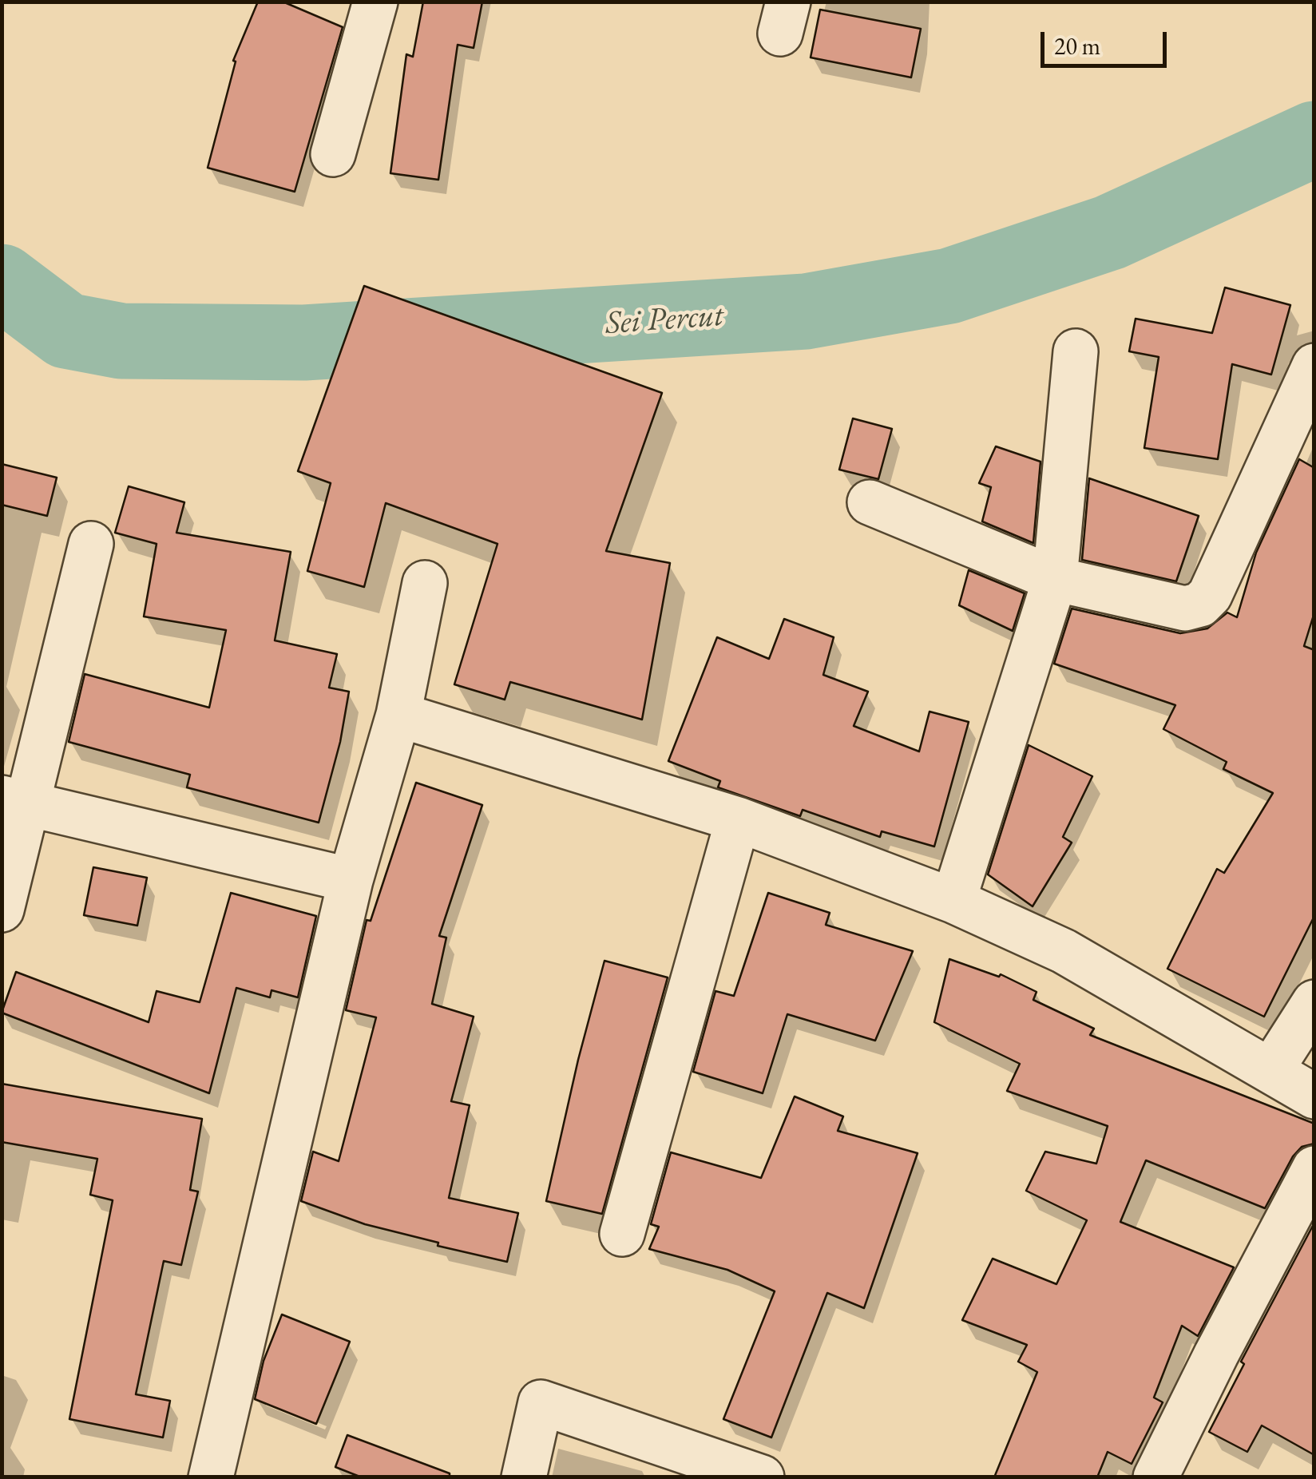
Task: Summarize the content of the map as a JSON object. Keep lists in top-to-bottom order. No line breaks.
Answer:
{"water":["Sei Percut"],"scale_bar":"20 m"}
